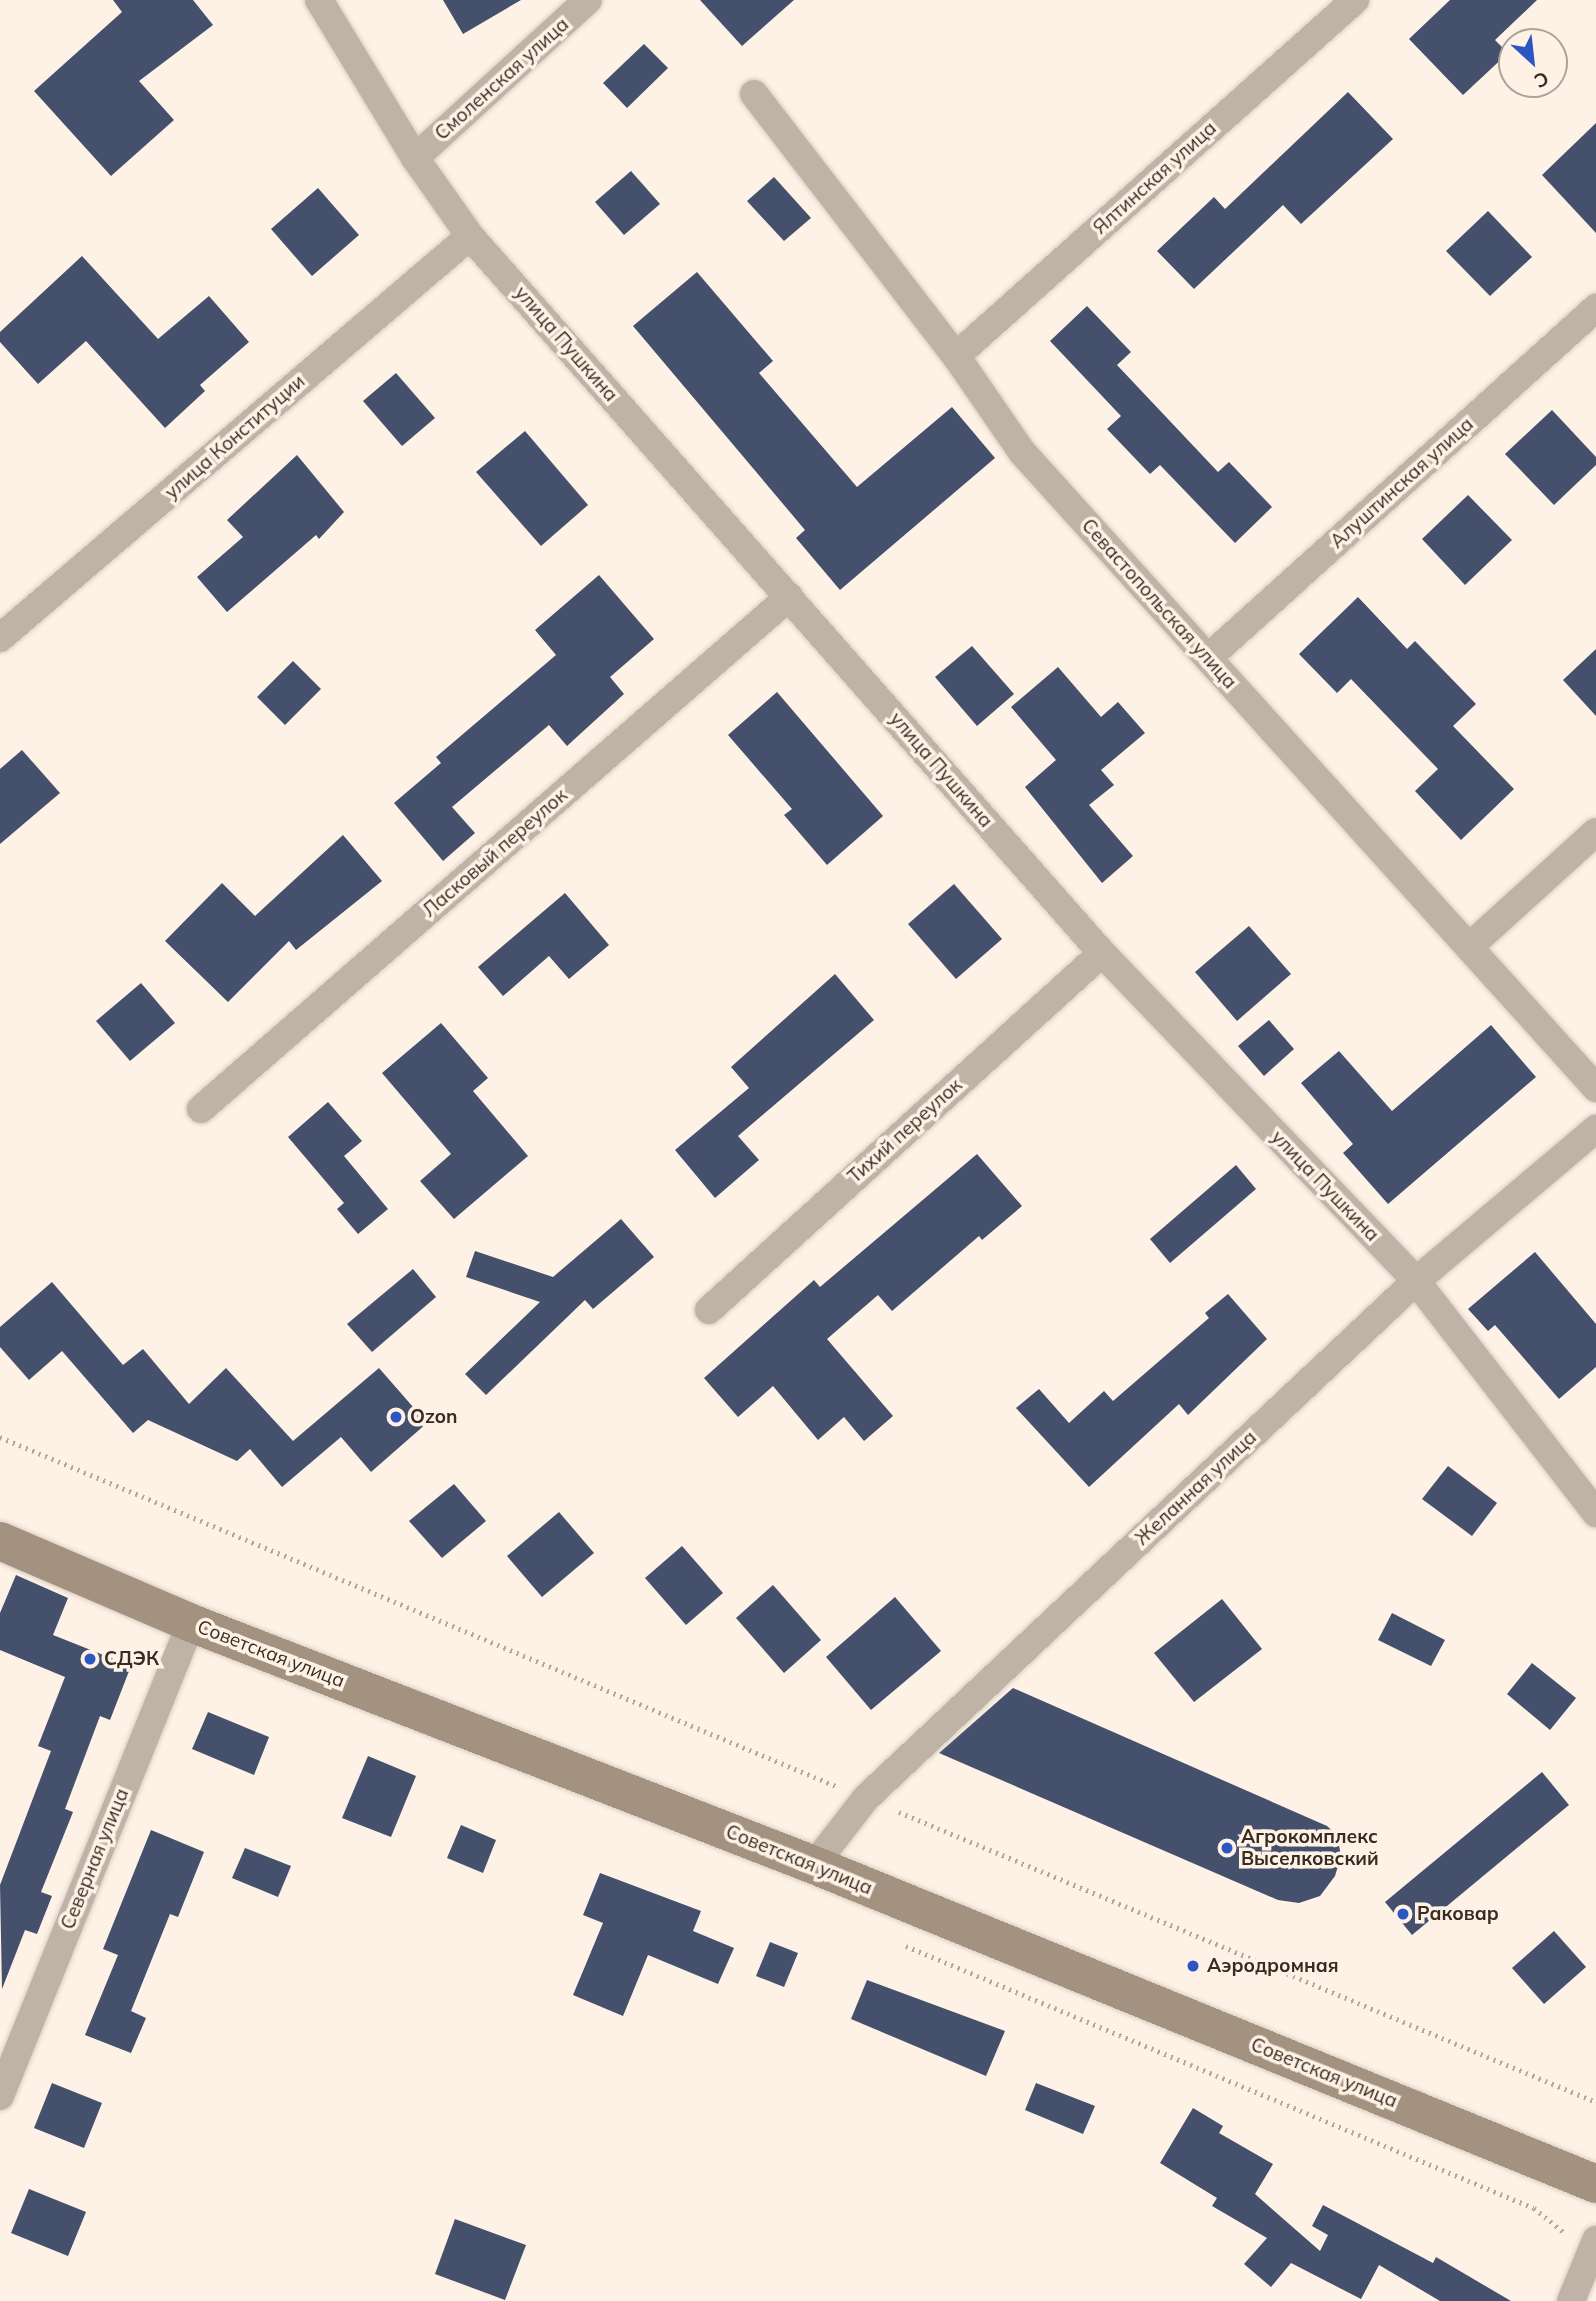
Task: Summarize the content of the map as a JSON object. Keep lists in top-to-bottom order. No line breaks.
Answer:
{"streets":{"main road":["Советская улица"],"street":["Смоленская улица","Ялтинская улица","улица Пушкина","улица Конституции","Алуштинская улица","Севастопольская улица","Ласковый переулок","Тихий переулок","Желанная улица","Северная улица"]},"crossings":[["Смоленская улица","улица Пушкина"],["Ялтинская улица","Севастопольская улица"],["улица Пушкина","улица Конституции"],["улица Пушкина","Ласковый переулок"],["улица Пушкина","Тихий переулок"],["улица Пушкина","Желанная улица"],["Алуштинская улица","Севастопольская улица"],["Желанная улица","Советская улица"],["Советская улица","Северная улица"]],"places":["Ozon","СДЭК","Агрокомплекс Выселковский","Раковар","Аэродромная"],"north":"bottom right"}
